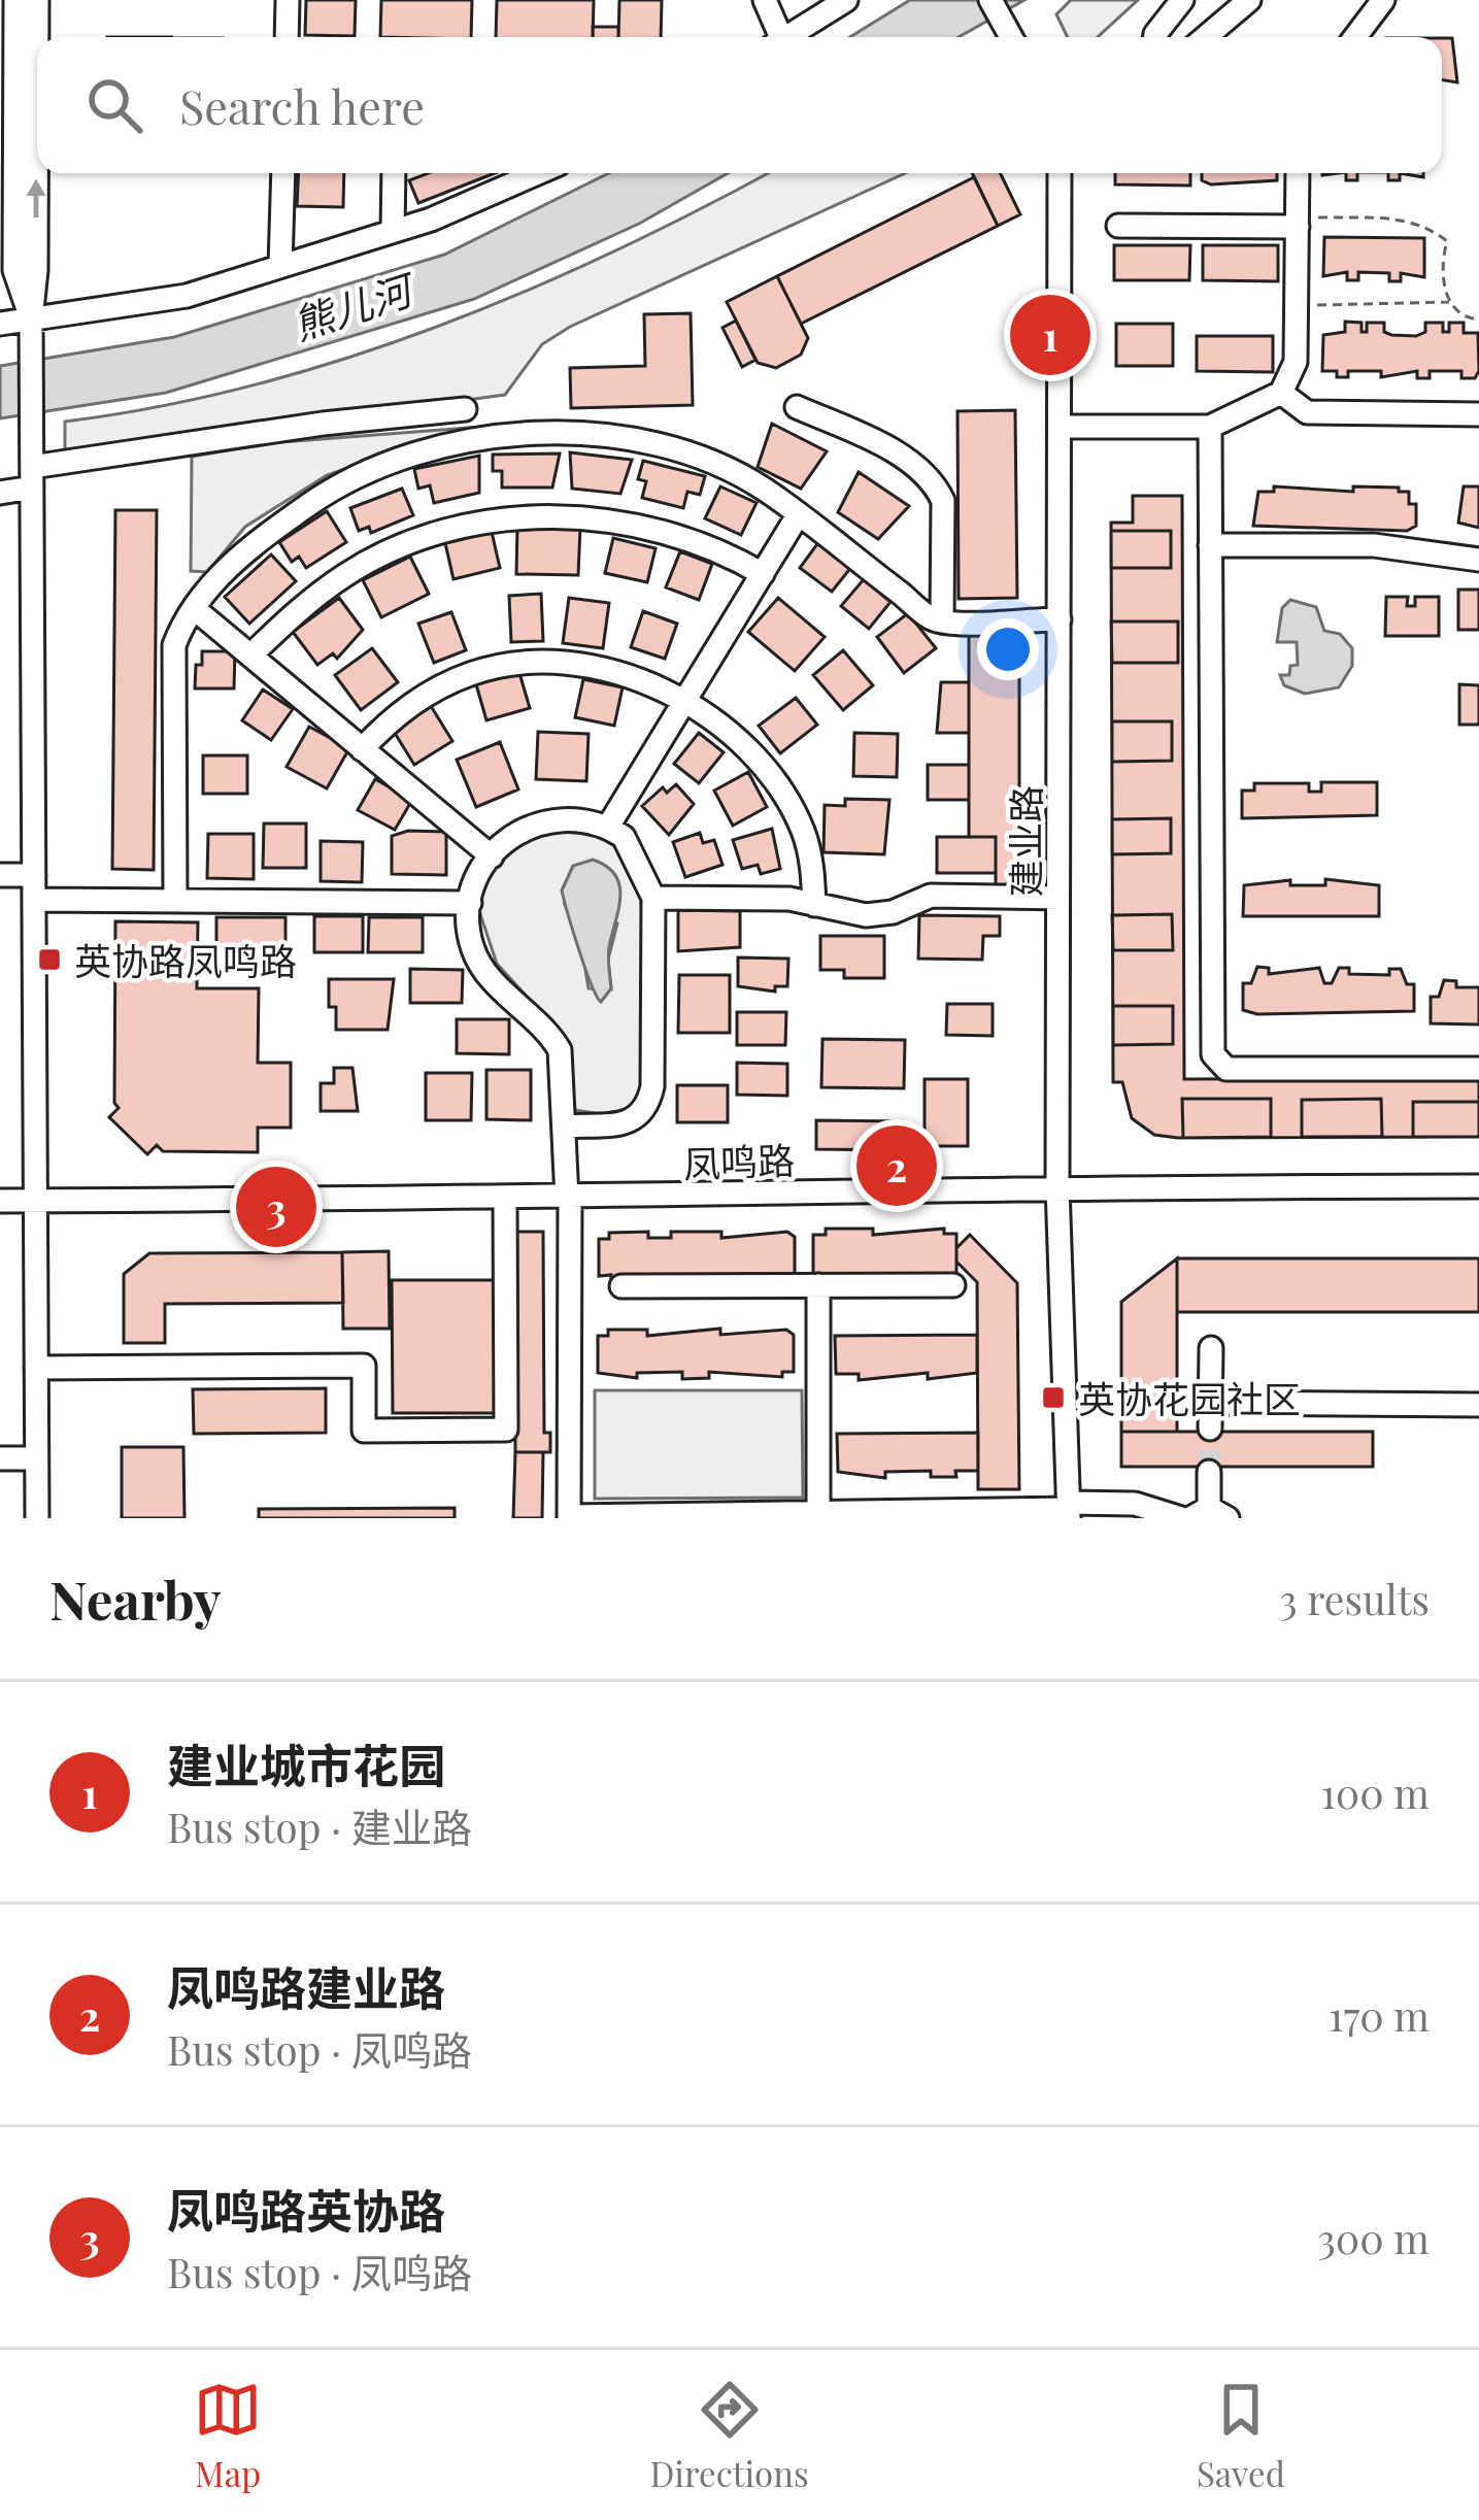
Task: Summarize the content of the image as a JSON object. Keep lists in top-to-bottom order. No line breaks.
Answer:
{"streets":{"street":["建业路","凤鸣路"]},"crossings":[["建业路","凤鸣路"]],"water":["熊儿河"],"places":{"transit":["英协路凤鸣路","英协花园社区"]},"page":{"search":"Search here","pins":["1","2","3"],"heading":["Nearby","3 results"],"list":[{"mark":"1","name":"建业城市花园","note":"Bus stop · 建业路","value":"100 m"},{"mark":"2","name":"凤鸣路建业路","note":"Bus stop · 凤鸣路","value":"170 m"},{"mark":"3","name":"凤鸣路英协路","note":"Bus stop · 凤鸣路","value":"300 m"}],"nav":["Map","Directions","Saved"]}}
